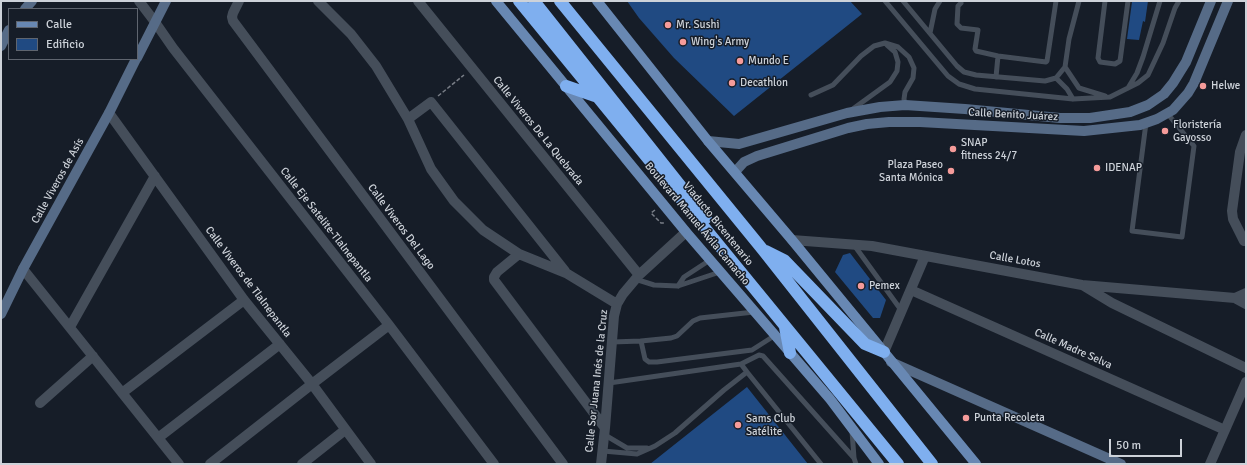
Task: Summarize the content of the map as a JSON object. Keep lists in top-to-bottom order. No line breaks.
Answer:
{"streets":{"highway":["Boulevard Manuel Ávila Camacho","Viaducto Bicentenario"],"main road":["Calle Benito Juárez","Calle Viveros de Asís"],"street":["Calle Viveros De La Quebrada","Calle Eje Satelite-Tlalnepantla","Calle Viveros Del Lago","Calle Lotos","Calle Viveros de Tlalnepantla","Calle Madre Selva","Calle Sor Juana Inés de la Cruz"]},"crossings":[["Calle Viveros De La Quebrada","Calle Sor Juana Inés de la Cruz"],["Calle Viveros de Asís","Calle Eje Satelite-Tlalnepantla"],["Calle Viveros de Asís","Calle Viveros de Tlalnepantla"],["Boulevard Manuel Ávila Camacho","Calle Sor Juana Inés de la Cruz"]],"places":["Mr. Sushi","Wing's Army","Mundo E","Decathlon","Helwe","Floristería Gayosso","SNAP fitness 24/7","IDENAP","Plaza Paseo Santa Mónica","Pemex","Punta Recoleta","Sams Club Satélite"],"legend":["Calle","Edificio"],"scale_bar":"50 m"}
